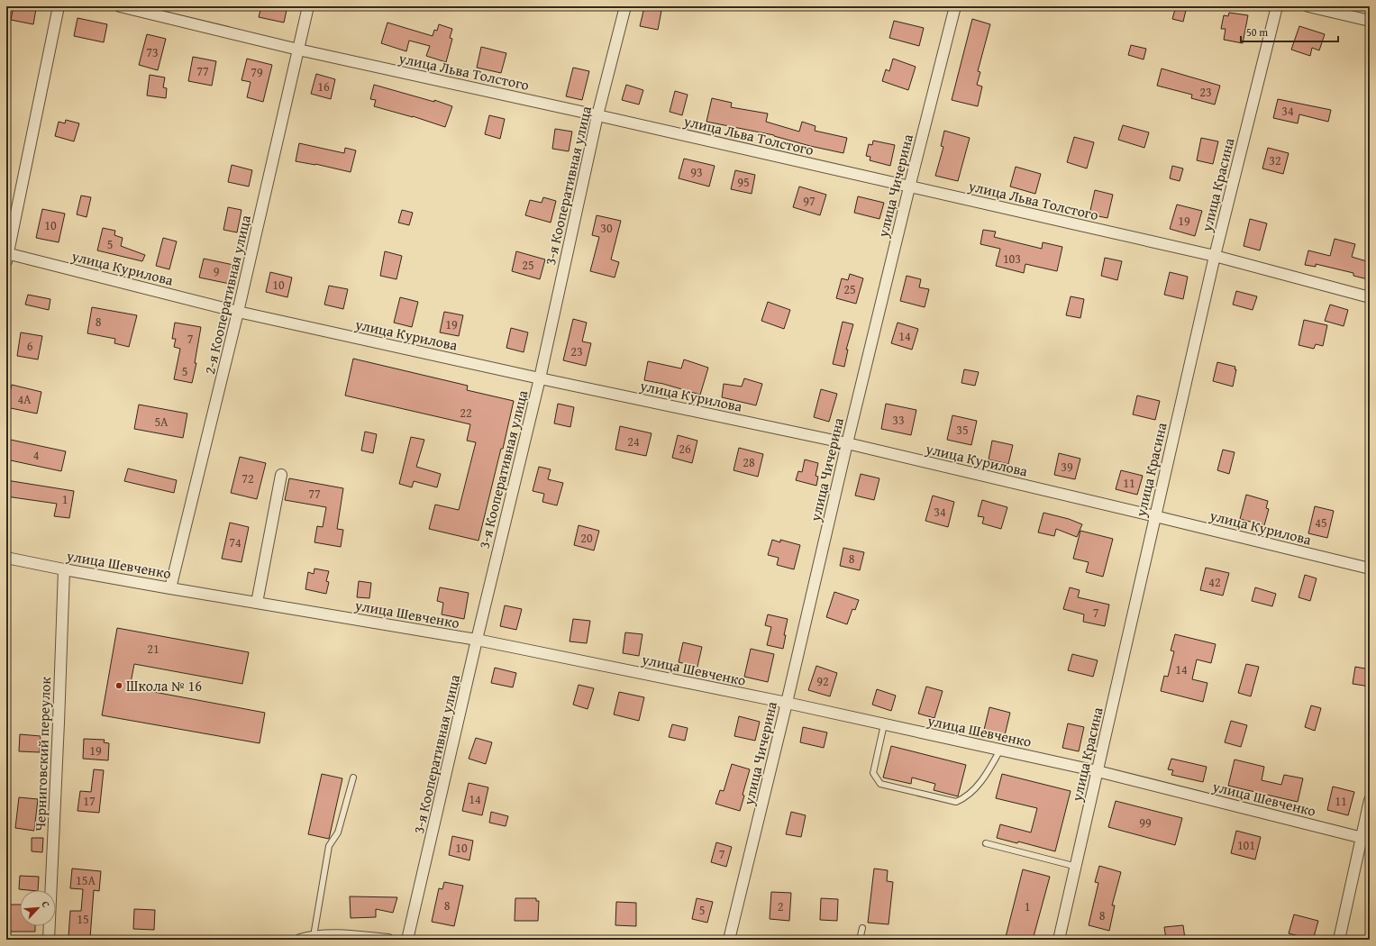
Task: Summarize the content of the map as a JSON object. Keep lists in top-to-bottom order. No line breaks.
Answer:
{"streets":{"street":["улица Льва Толстого","улица Красина","3-я Кооперативная улица","улица Чичерина","улица Курилова","2-я Кооперативная улица","улица Шевченко","Черниговский переулок"]},"crossings":[["улица Льва Толстого","улица Красина"],["улица Льва Толстого","3-я Кооперативная улица"],["улица Льва Толстого","улица Чичерина"],["улица Льва Толстого","2-я Кооперативная улица"],["улица Красина","улица Курилова"],["улица Красина","улица Шевченко"],["3-я Кооперативная улица","улица Курилова"],["3-я Кооперативная улица","улица Шевченко"],["улица Чичерина","улица Курилова"],["улица Чичерина","улица Шевченко"],["улица Курилова","2-я Кооперативная улица"],["2-я Кооперативная улица","улица Шевченко"],["улица Шевченко","Черниговский переулок"]],"places":["Школа № 16"],"house_numbers":["73","77","79","16","23","34","32","93","95","97","19","10","30","5","103","25","9","10","25","8","19","14","7","6","23","5","4А","22","33","5А","35","24","26","4","28","39","72","11","77","1","34","45","20","74","8","42","7","21","14","92","19","14","17","11","99","101","10","7","15А","8","2","1","5","8","15"],"scale_bar":"50 m","north":"top right"}
